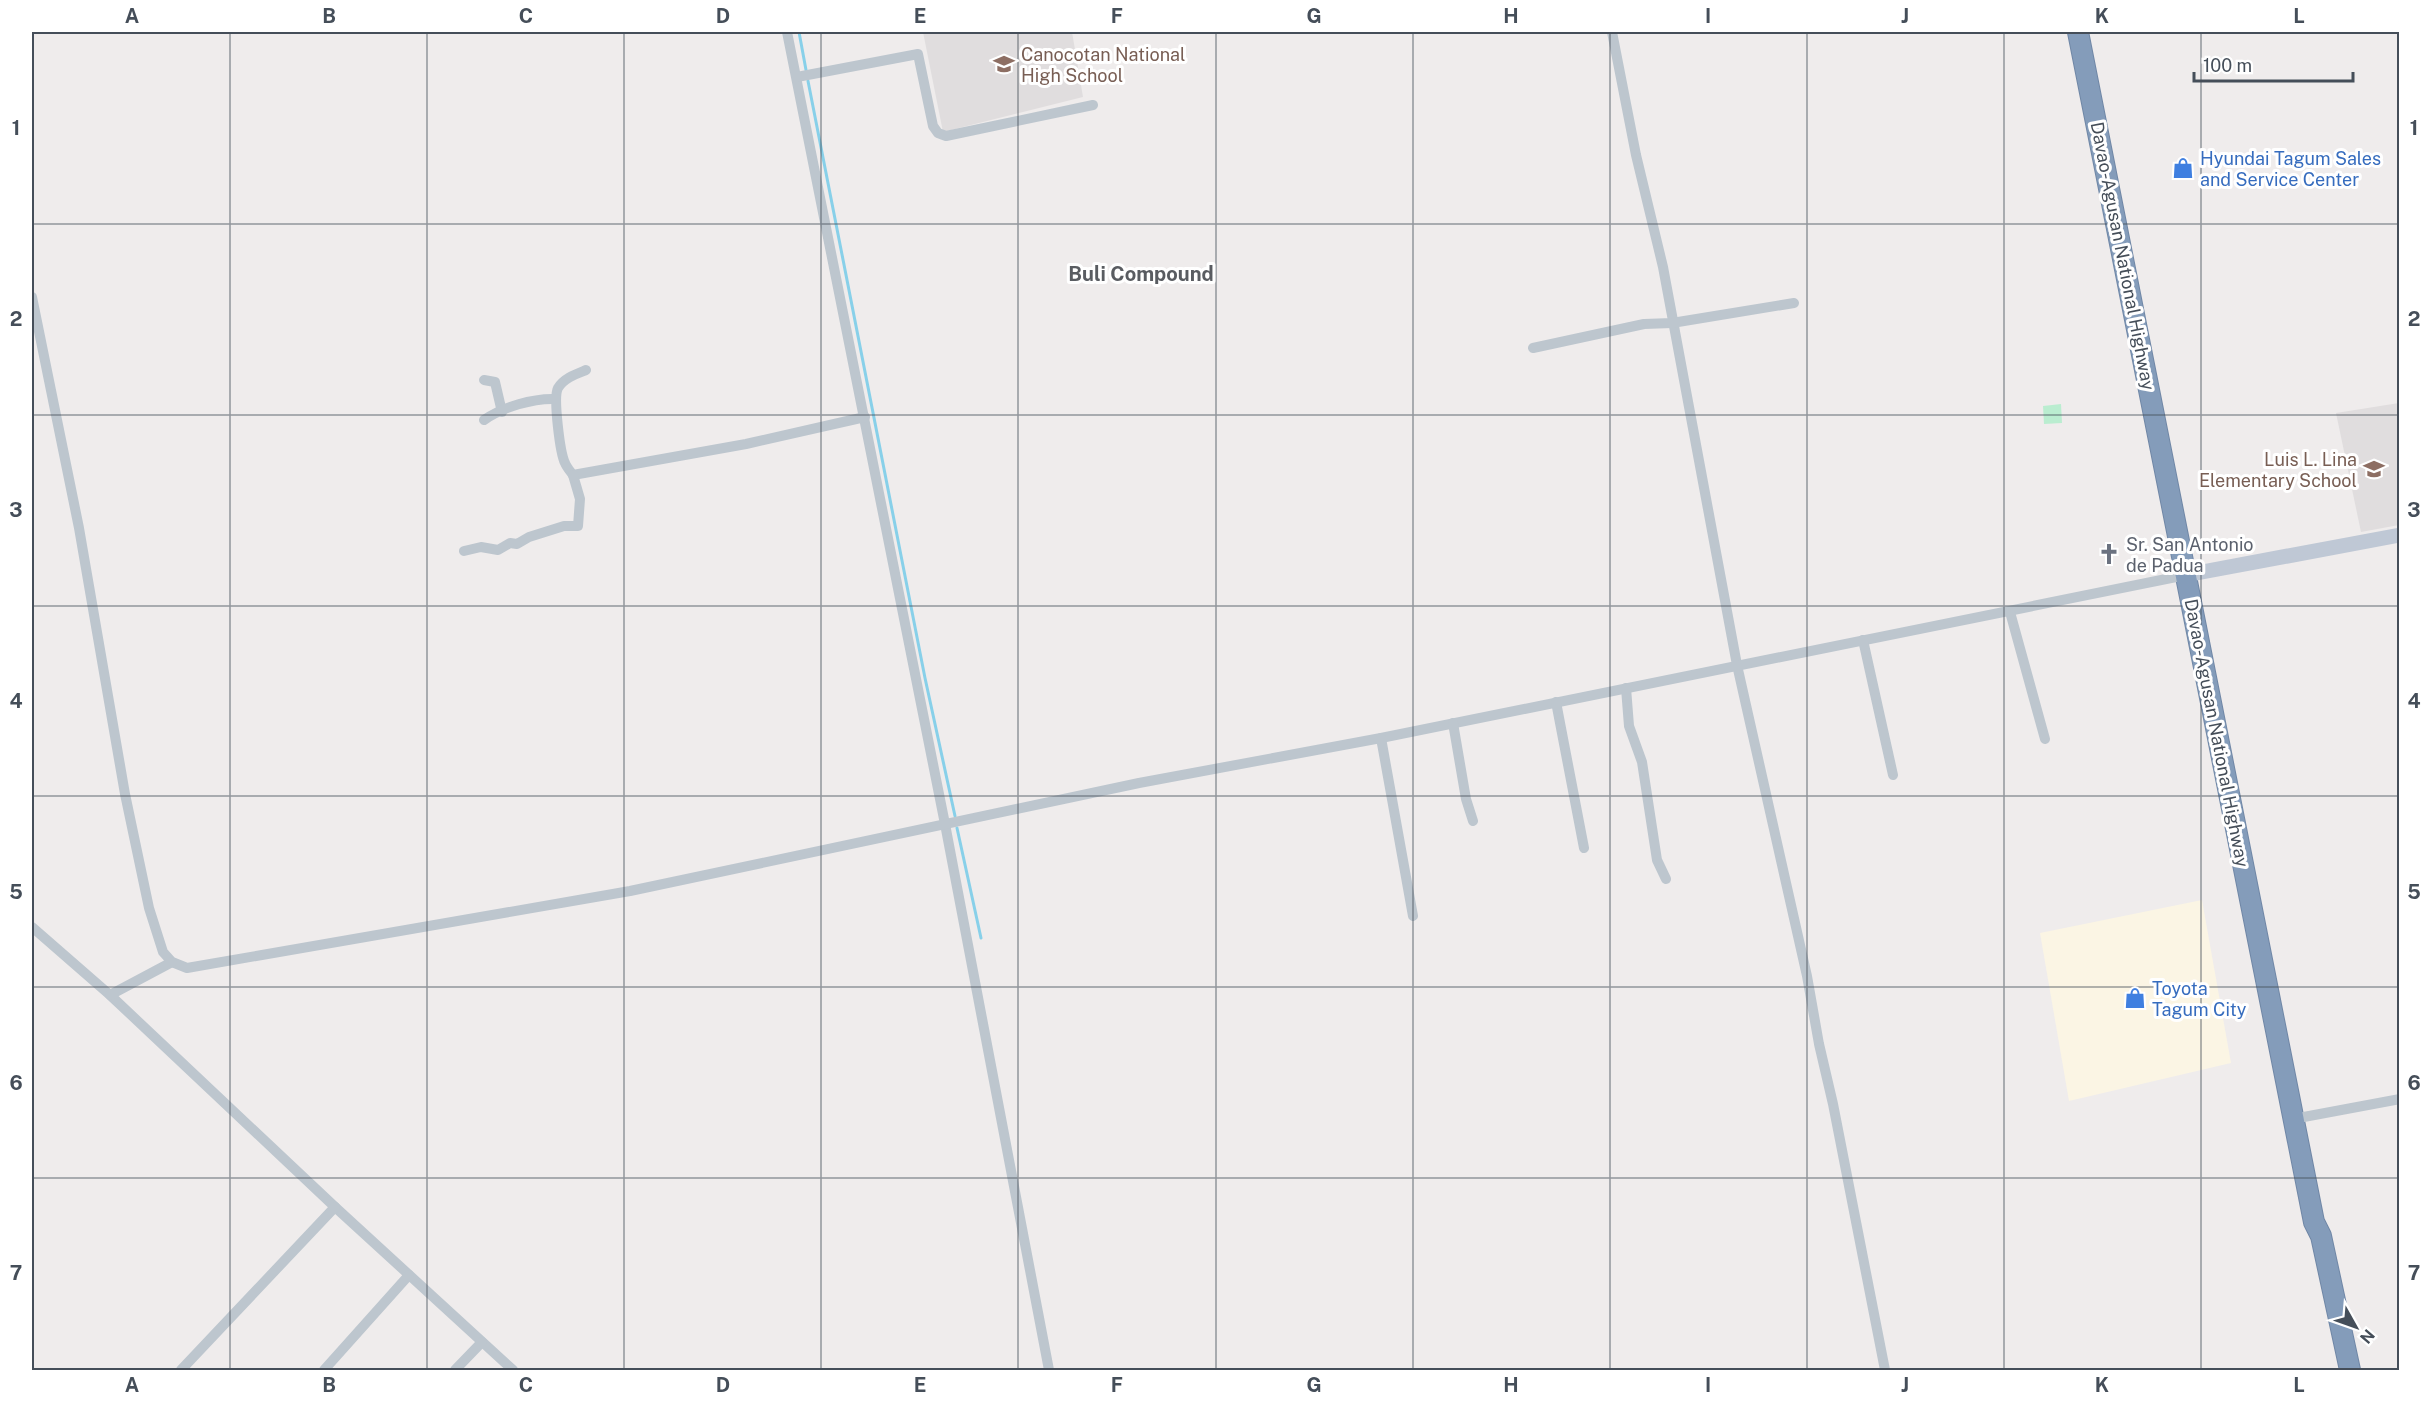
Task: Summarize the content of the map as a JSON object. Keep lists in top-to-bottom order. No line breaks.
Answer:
{"streets":{"highway":["Davao-Agusan National Highway"]},"districts":["Buli Compound"],"places":{"school or university":["Canocotan National High School","Luis L. Lina Elementary School"],"shop":["Hyundai Tagum Sales and Service Center","Toyota Tagum City"],"church":["Sr. San Antonio de Padua"]},"scale_bar":"100 m","north":"bottom right","grid":{"columns":["A","B","C","D","E","F","G","H","I","J","K","L"],"rows":["1","2","3","4","5","6","7"]}}
